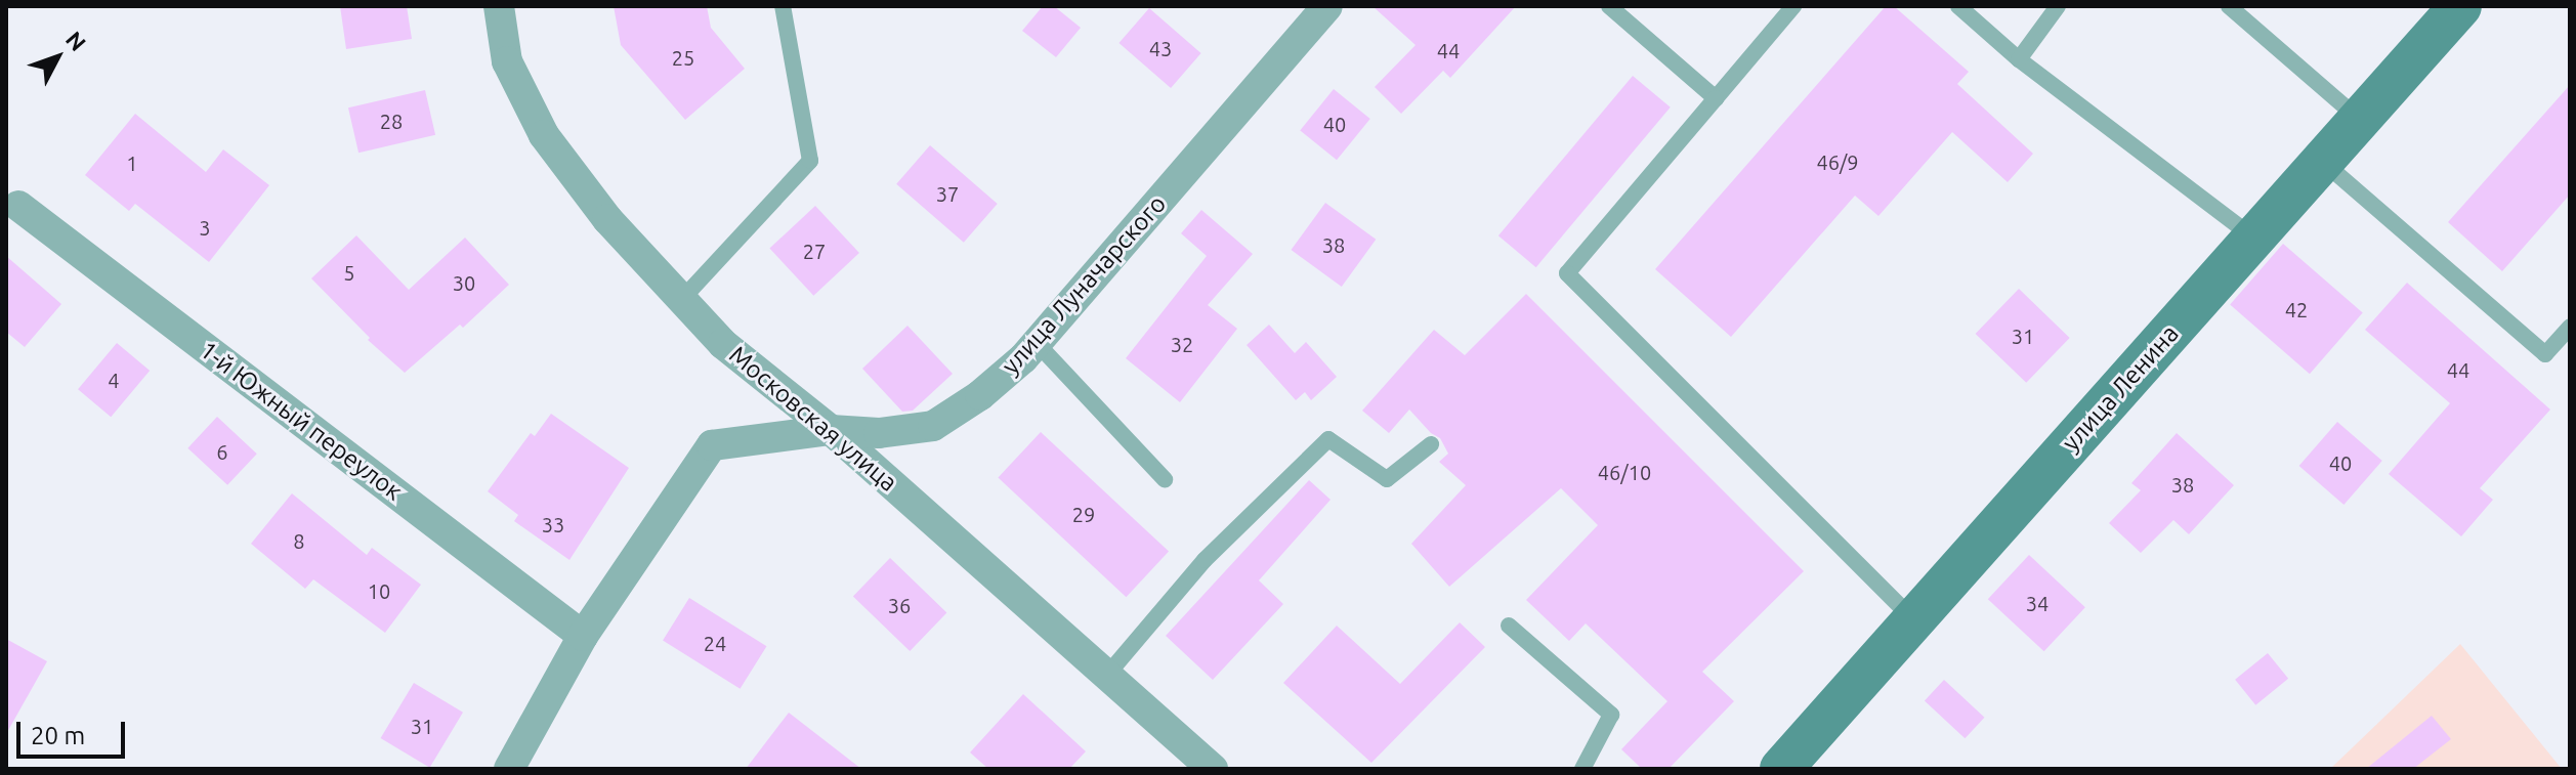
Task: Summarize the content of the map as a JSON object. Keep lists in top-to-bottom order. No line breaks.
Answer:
{"streets":{"street":["улица Луначарского","улица Ленина","Московская улица","1-й Южный переулок"]},"crossings":[["улица Луначарского","Московская улица"],["улица Луначарского","1-й Южный переулок"]],"house_numbers":["43","44","25","28","40","46/9","1","37","3","38","27","5","30","42","31","32","44","4","6","40","46/10","38","29","33","8","10","34","36","24","31"],"scale_bar":"20 m","north":"top right"}
